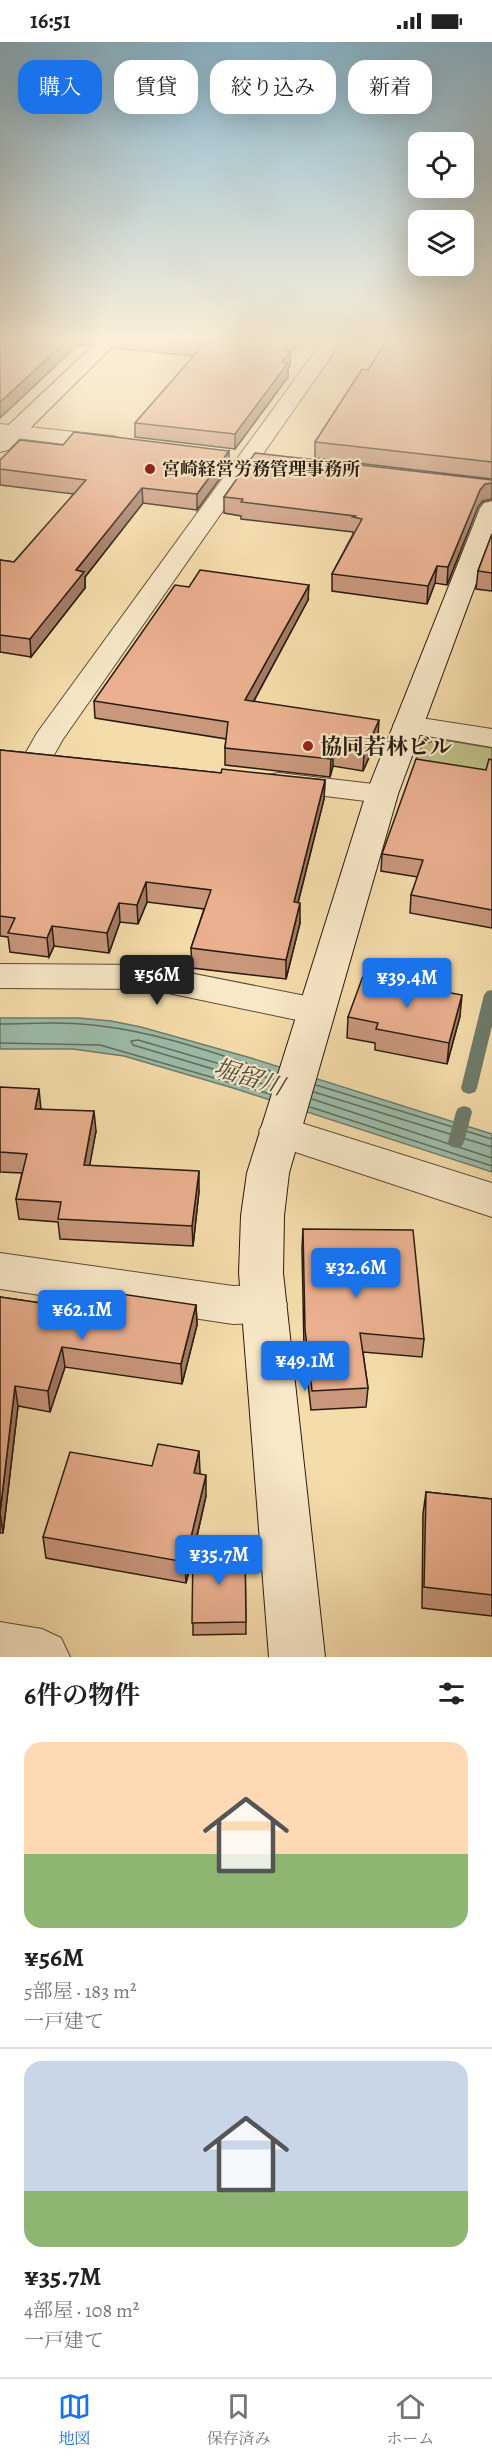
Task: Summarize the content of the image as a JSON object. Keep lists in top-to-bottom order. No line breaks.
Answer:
{"water":["堀留川"],"places":["宮崎経営労務管理事務所","協同若林ビル"],"page":{"status":"16:51","chip":["購入","賃貸","絞り込み","新着"],"price":["¥56M","¥39.4M","¥32.6M","¥62.1M","¥49.1M","¥35.7M"],"heading":"6件の物件","list":[{"name":"¥56M","note":"5部屋 · 183 m² · 一戸建て"},{"name":"¥35.7M","note":"4部屋 · 108 m² · 一戸建て"}],"tabs":["地図","保存済み","ホーム"]}}
